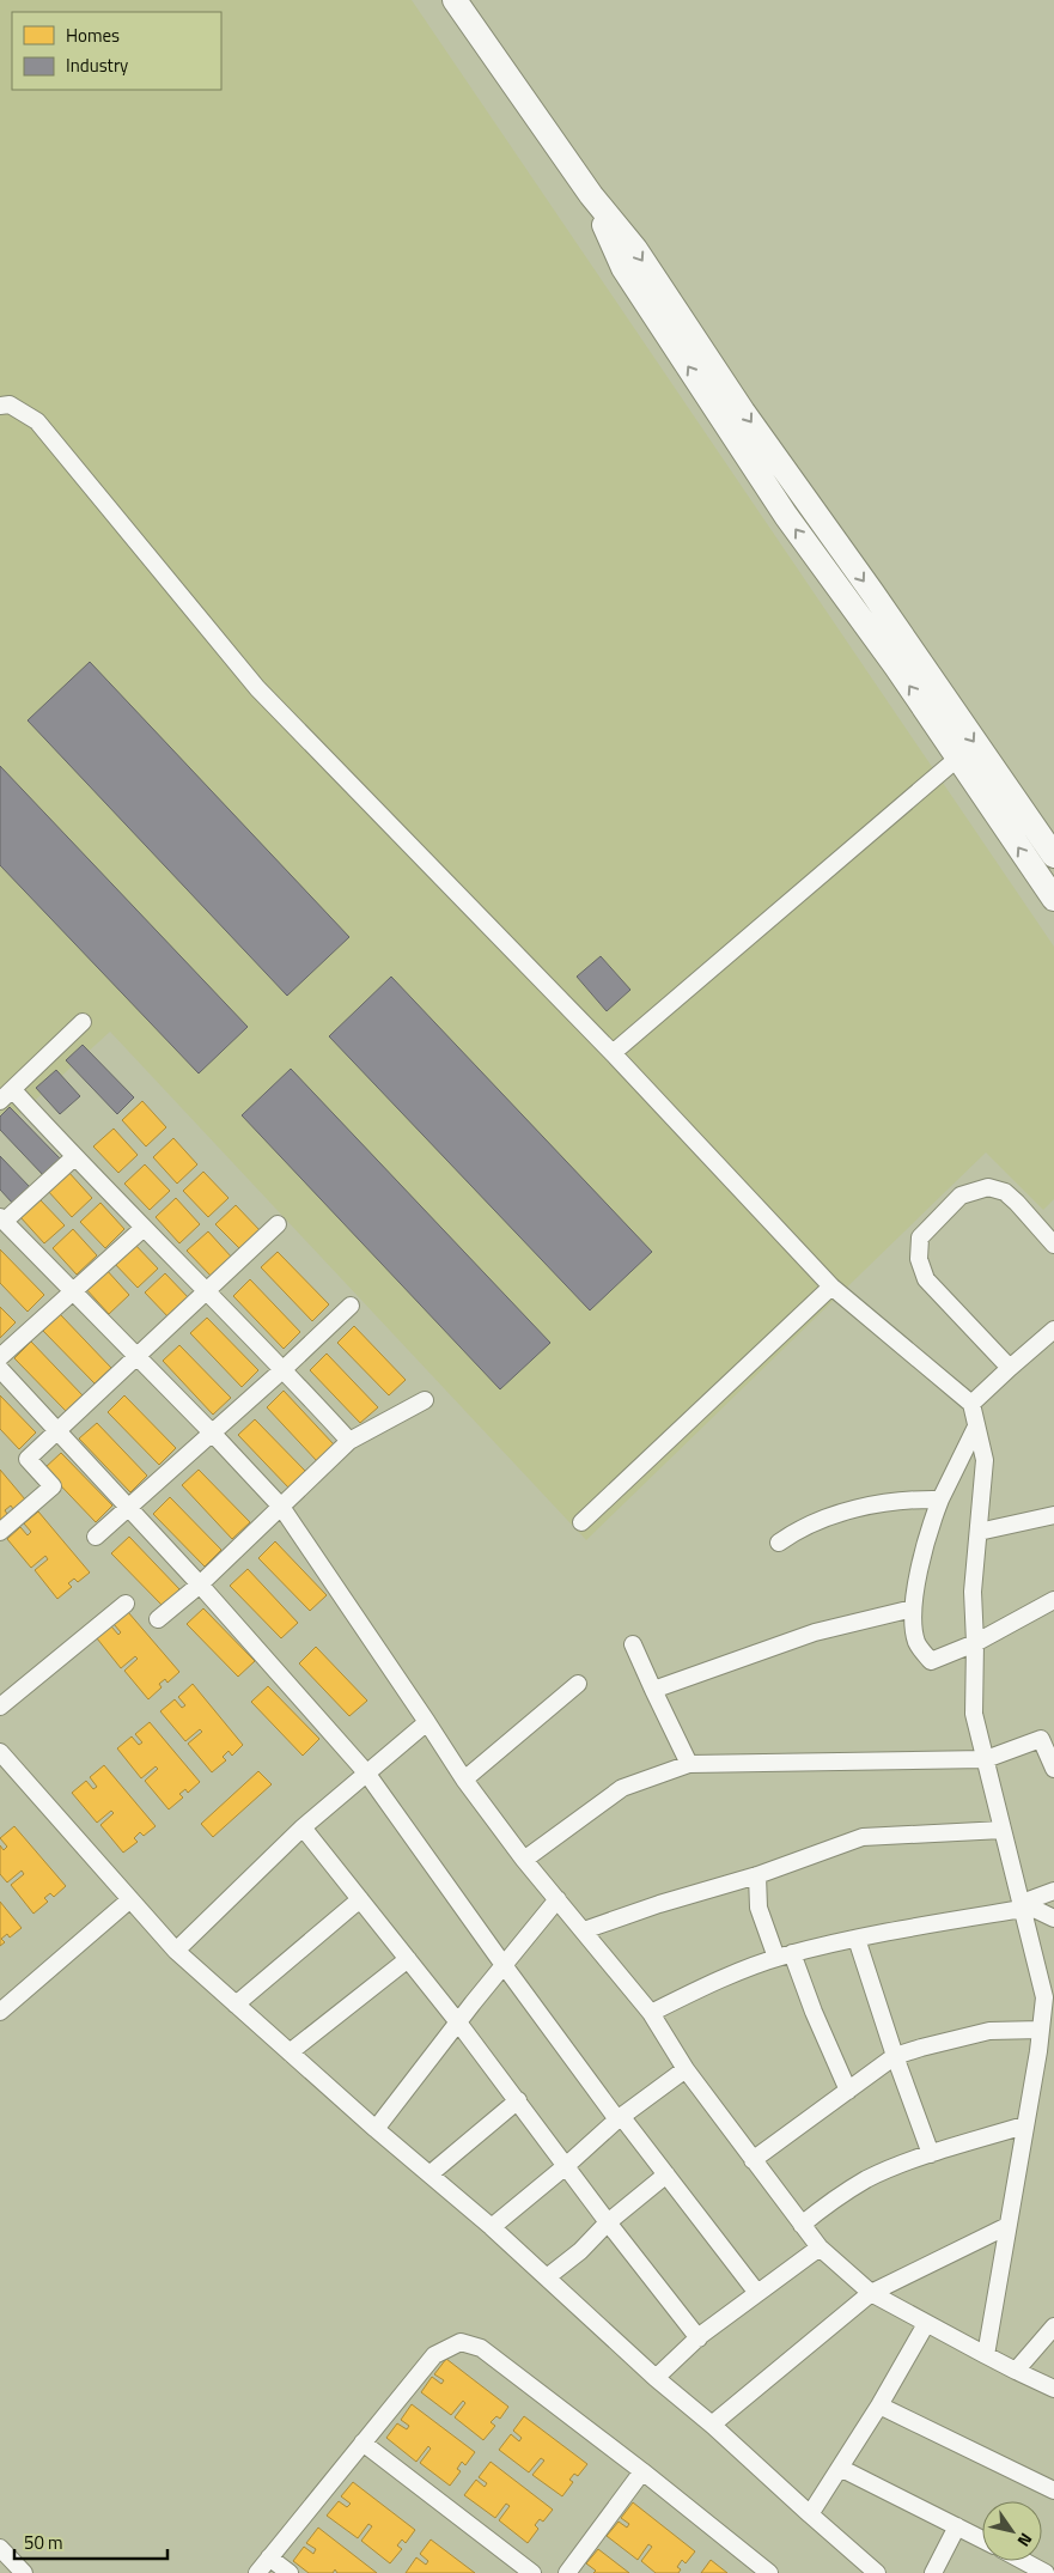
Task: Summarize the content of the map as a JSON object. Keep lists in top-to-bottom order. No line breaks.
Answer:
{"legend":["Homes","Industry"],"scale_bar":"50 m","north":"bottom right"}
